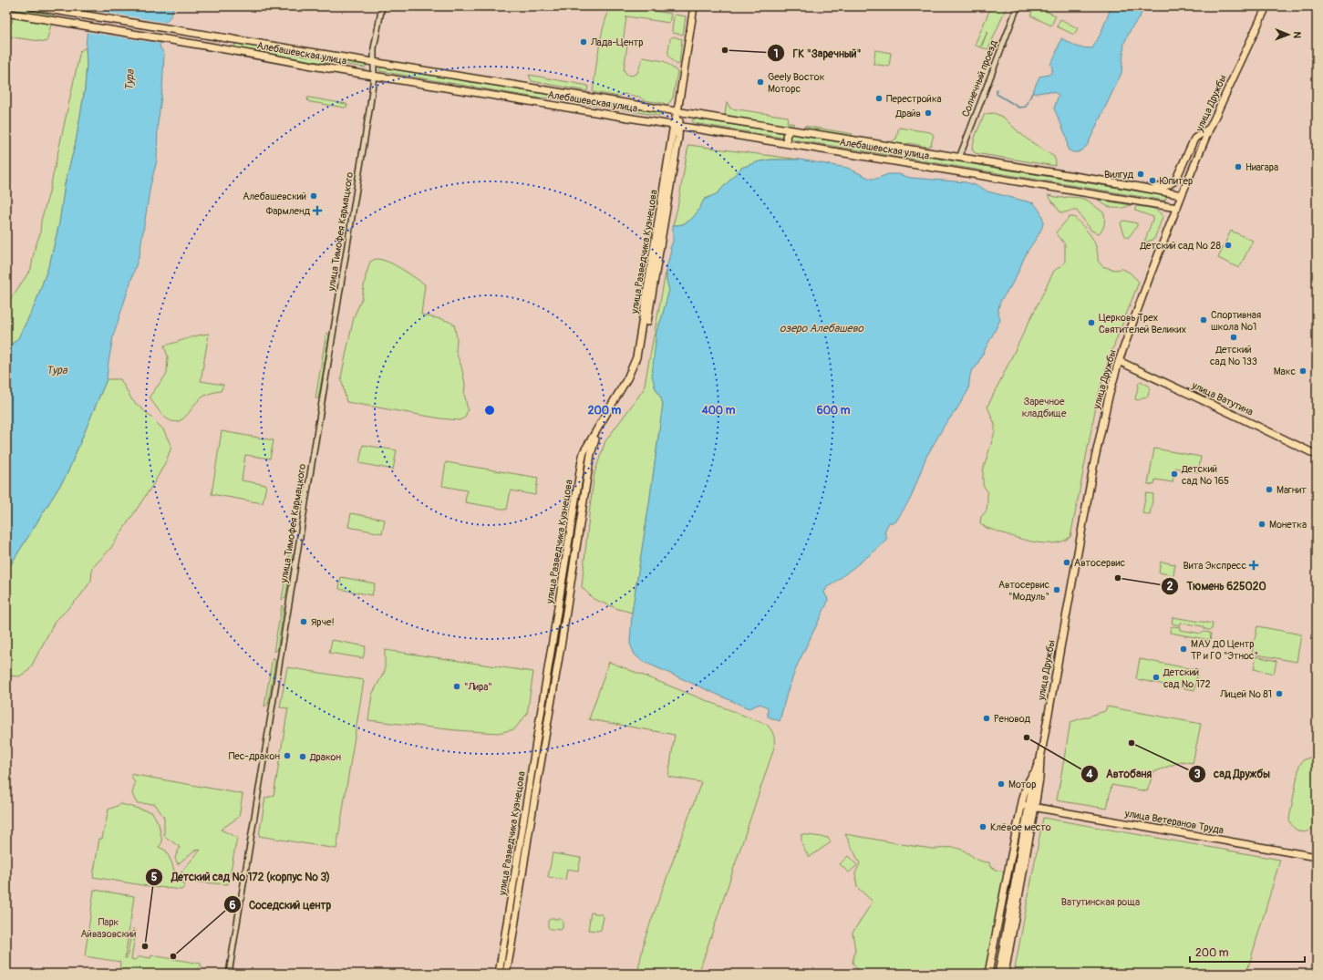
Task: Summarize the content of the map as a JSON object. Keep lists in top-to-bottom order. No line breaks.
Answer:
{"streets":{"main road":["Алебашевская улица","улица Дружбы","улица Разведчика Кузнецова","улица Ватутина","улица Ветеранов Труда"],"street":["Солнечный проезд","улица Тимофея Кармацкого"]},"crossings":[["Алебашевская улица","Солнечный проезд"],["Алебашевская улица","улица Дружбы"],["Алебашевская улица","улица Тимофея Кармацкого"],["Алебашевская улица","улица Разведчика Кузнецова"],["улица Дружбы","улица Ватутина"],["улица Дружбы","улица Ветеранов Труда"]],"water":["Тура","озеро Алебашево"],"parks":["Заречное кладбище","Ватутинская роща","Парк Айвазовский"],"places":{"other":["Лада-Центр","ГК \"Заречный\"","Geely Восток Моторс","Перестройка","Драйв","Ниагара","Вилгуд","Юпитер","Алебашевский","Детский сад № 28","Спортивная школа №1","Церковь Трех Святителей Великих","Детский сад № 133","Макс","Детский сад № 165","Магнит","Монетка","Автосервис","Тюмень 625020","Автосервис \"Модуль\"","Ярче!","МАУ ДО Центр ТР и ГО \"Этнос\"","Детский сад № 172","\"Лира\"","Лицей № 81","Реновод","Автобаня","сад Дружбы","Пес-дракон","Дракон","Мотор","Клёвое место","Детский сад № 172 (корпус № 3)","Соседский центр"],"health":["Фармленд","Вита Экспресс"]},"scale_bar":"200 m","north":"right","rings":["200 m","400 m","600 m"]}
